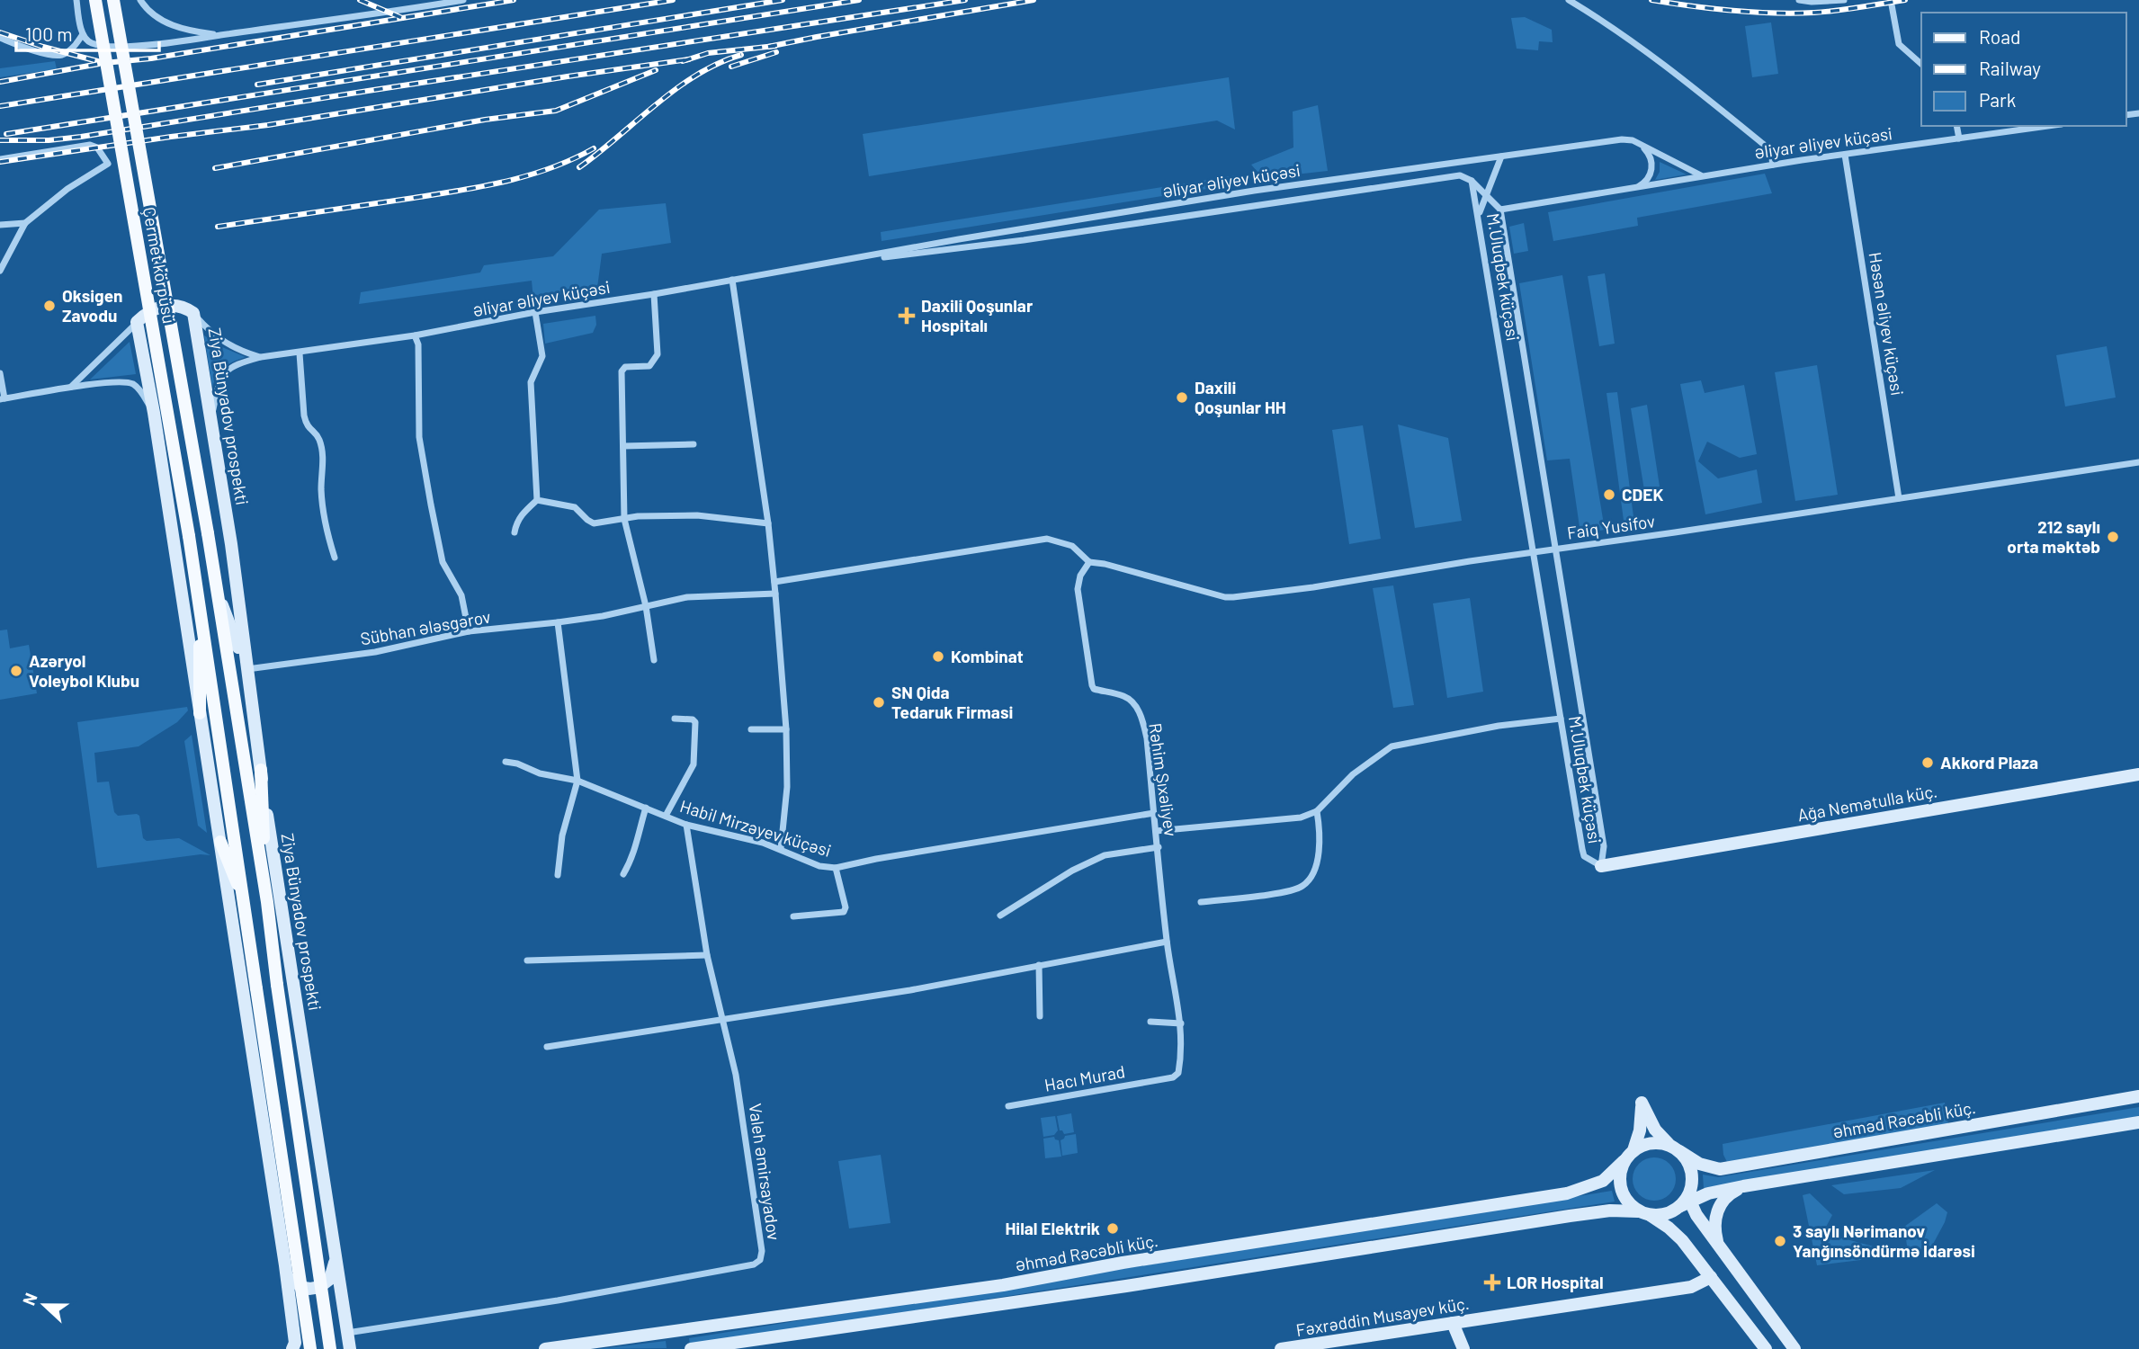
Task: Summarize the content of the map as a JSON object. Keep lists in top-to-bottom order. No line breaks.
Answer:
{"streets":{"main road":["Çermet körpüsü","Ziya Bünyadov prospekti","Ağa Nemətulla küç.","Əhməd Rəcəbli küç.","Fəxrəddin Musayev küç."],"street":["Əliyar Əliyev küçəsi","M.Uluqbek küçəsi","Həsən Əliyev küçəsi","Faiq Yusifov","Sübhan Ələsgərov","Rəhim Şıxəliyev","Habil Mirzəyev küçəsi","Hacı Murad","Valeh Əmirsayadov"]},"crossings":[["Əliyar Əliyev küçəsi","M.Uluqbek küçəsi"],["Əliyar Əliyev küçəsi","Həsən Əliyev küçəsi"],["Əliyar Əliyev küçəsi","Ziya Bünyadov prospekti"],["Çermet körpüsü","Ziya Bünyadov prospekti"],["M.Uluqbek küçəsi","Faiq Yusifov"],["M.Uluqbek küçəsi","Ağa Nemətulla küç."],["Həsən Əliyev küçəsi","Faiq Yusifov"],["Ziya Bünyadov prospekti","Sübhan Ələsgərov"],["Ziya Bünyadov prospekti","Valeh Əmirsayadov"],["Faiq Yusifov","Rəhim Şıxəliyev"],["Rəhim Şıxəliyev","Habil Mirzəyev küçəsi"],["Rəhim Şıxəliyev","Hacı Murad"],["Habil Mirzəyev küçəsi","Valeh Əmirsayadov"]],"places":{"other":["Oksigen Zavodu","Daxili Qoşunlar HH","CDEK","212 saylı orta məktəb","Kombinat","Azəryol Voleybol Klubu","SN Qida Tedaruk Firmasi","Akkord Plaza","Hilal Elektrik","3 saylı Nərimanov Yanğınsöndürmə İdarəsi"],"health":["Daxili Qoşunlar Hospitalı","LOR Hospital"]},"legend":["Road","Railway","Park"],"scale_bar":"100 m","north":"left"}
